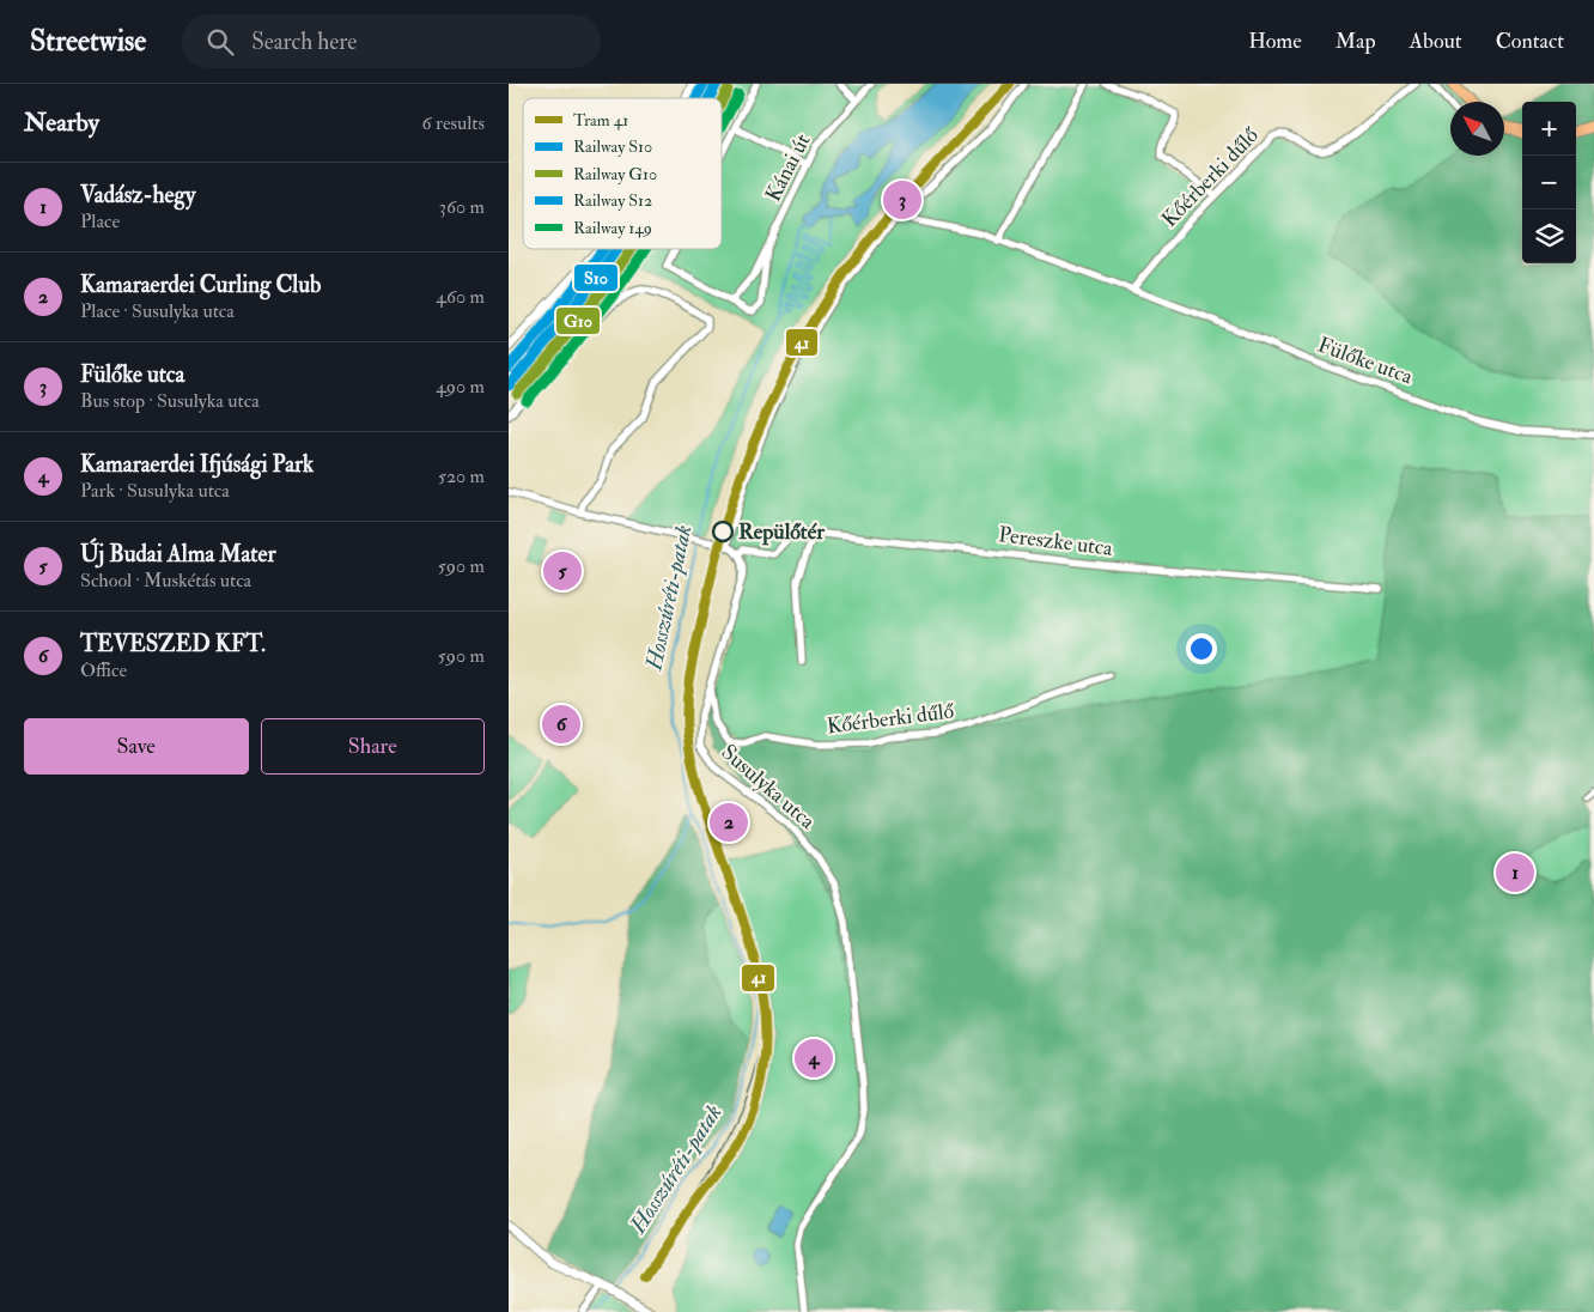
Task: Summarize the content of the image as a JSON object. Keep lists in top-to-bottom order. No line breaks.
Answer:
{"streets":{"street":["Kánai út","Kőérberki dűlő","Fülőke utca","Pereszke utca","Susulyka utca"]},"crossings":[["Kőérberki dűlő","Fülőke utca"],["Kőérberki dűlő","Susulyka utca"],["Pereszke utca","Susulyka utca"]],"water":["Hosszúréti-patak"],"places":["Repülőtér"],"lines":["tram line 41","rail line S10","rail line S12","rail line G10","rail line 149"],"legend":["Tram 41","Railway S10","Railway G10","Railway S12","Railway 149"],"north":"top left","page":{"header":"Streetwise","search":"Search here","nav":["Home","Map","About","Contact"],"heading":["Nearby","6 results"],"map_buttons":["+","−"],"list":[{"mark":"1","name":"Vadász-hegy","note":"Place","value":"360 m"},{"mark":"2","name":"Kamaraerdei Curling Club","note":"Place · Susulyka utca","value":"460 m"},{"mark":"3","name":"Fülőke utca","note":"Bus stop · Susulyka utca","value":"490 m"},{"mark":"4","name":"Kamaraerdei Ifjúsági Park","note":"Park · Susulyka utca","value":"520 m"},{"mark":"5","name":"Új Budai Alma Mater","note":"School · Muskétás utca","value":"590 m"},{"mark":"6","name":"TEVESZED KFT.","note":"Office","value":"590 m"}],"pins":["3","5","6","2","1","4"],"buttons":["Save","Share"]}}
